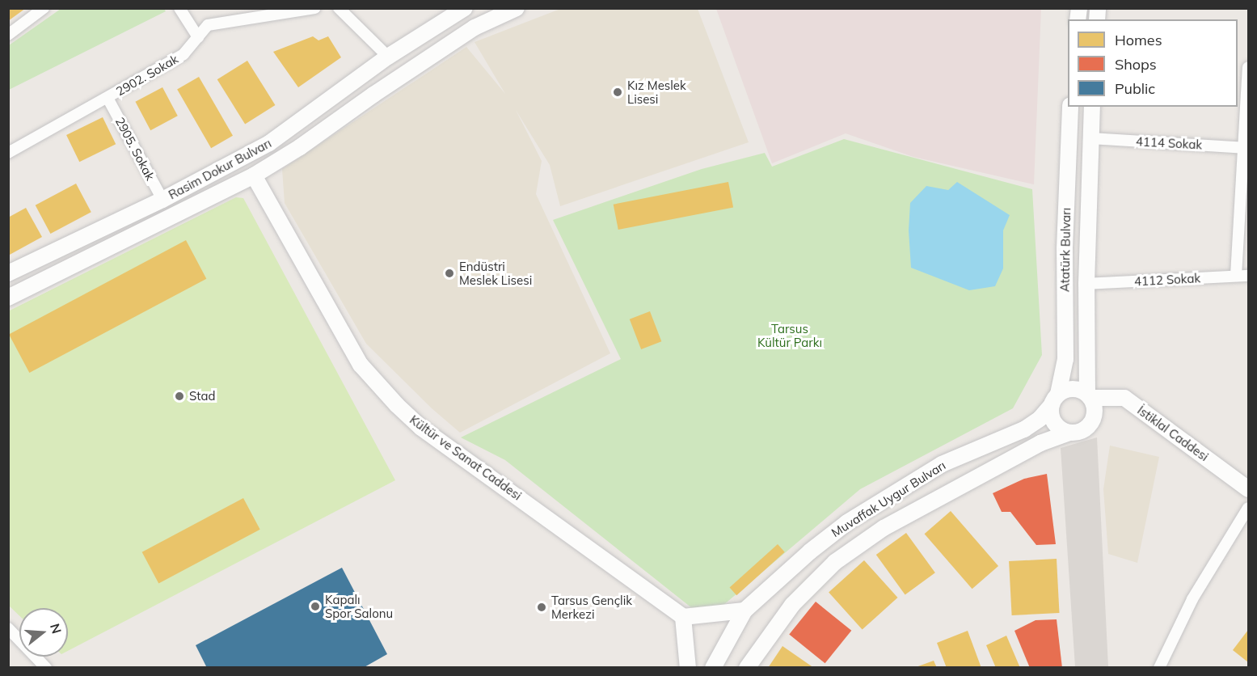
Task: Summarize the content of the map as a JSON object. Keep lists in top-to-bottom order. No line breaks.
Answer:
{"streets":{"main road":["Rasim Dokur Bulvarı","Atatürk Bulvarı","İstiklal Caddesi","Kültür ve Sanat Caddesi","Muvaffak Uygur Bulvarı"],"street":["2902. Sokak","4114 Sokak","2905. Sokak","4112 Sokak"]},"crossings":[["2902. Sokak","2905. Sokak"],["4114 Sokak","Atatürk Bulvarı"],["2905. Sokak","Rasim Dokur Bulvarı"],["Atatürk Bulvarı","4112 Sokak"],["Atatürk Bulvarı","İstiklal Caddesi"],["Atatürk Bulvarı","Muvaffak Uygur Bulvarı"],["İstiklal Caddesi","Muvaffak Uygur Bulvarı"]],"parks":["Tarsus Kültür Parkı"],"places":["Kız Meslek Lisesi","Endüstri Meslek Lisesi","Stad","Kapalı Spor Salonu","Tarsus Gençlik Merkezi"],"legend":["Homes","Shops","Public"],"north":"right"}
